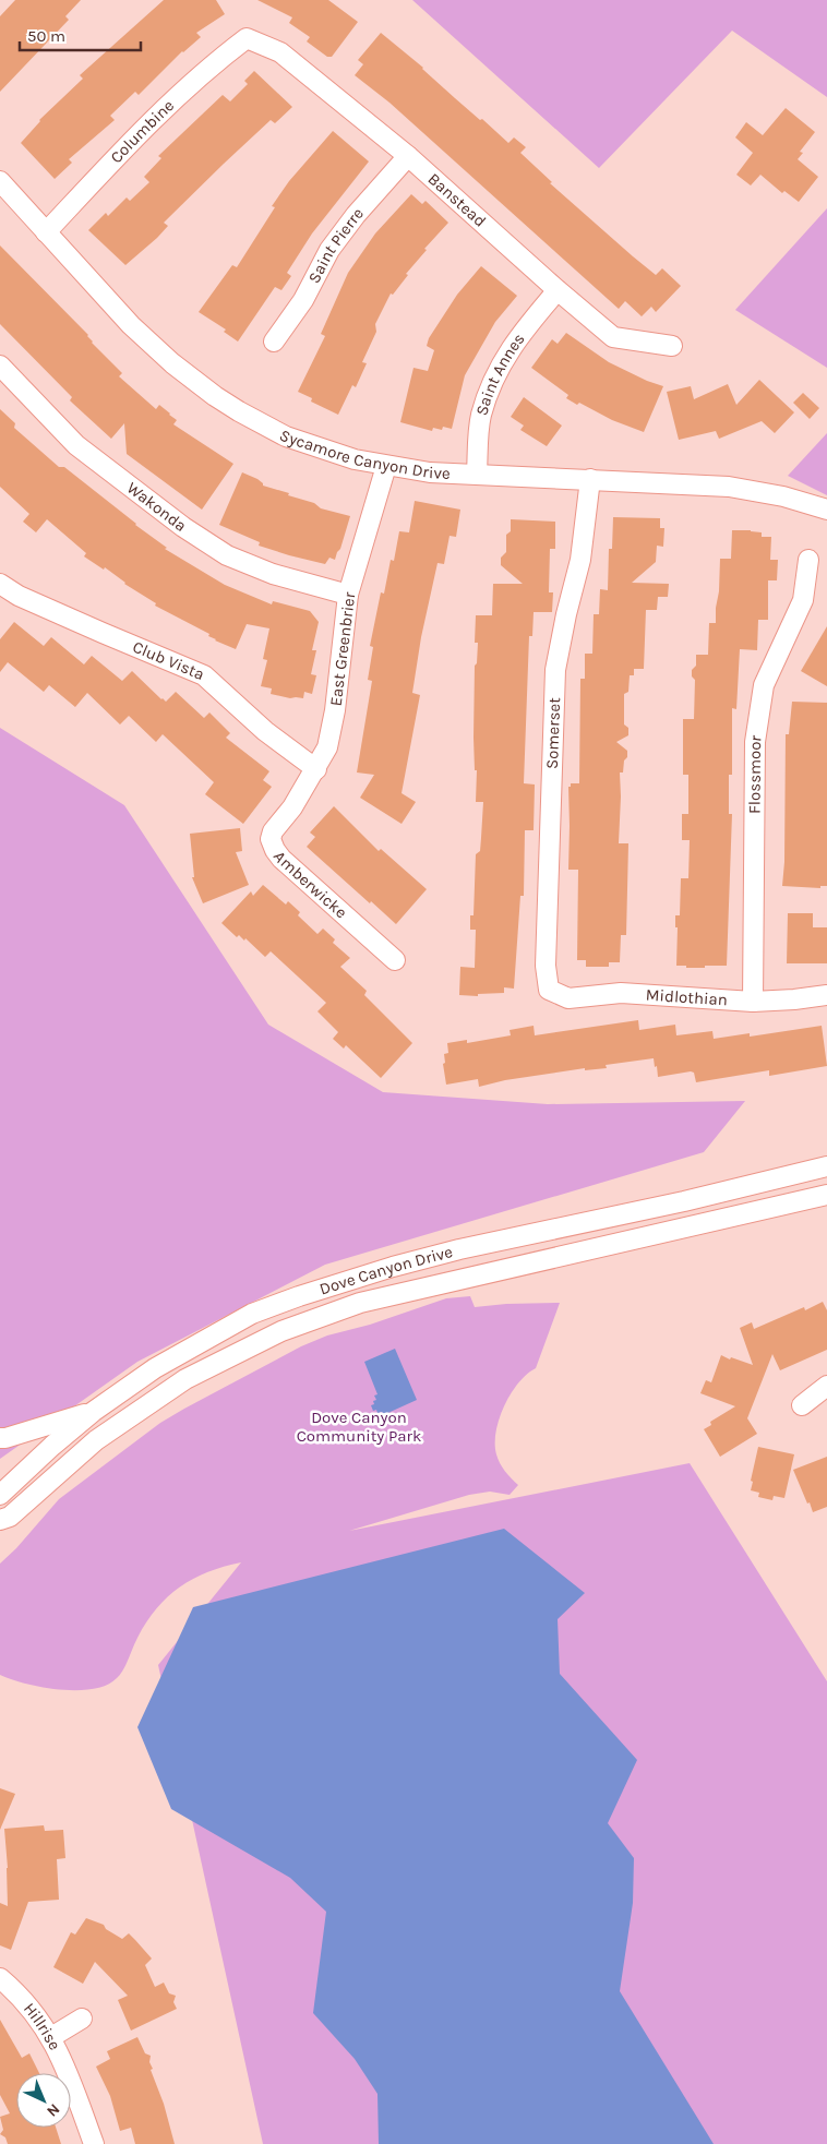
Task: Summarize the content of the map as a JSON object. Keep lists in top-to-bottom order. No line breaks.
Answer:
{"streets":{"street":["Columbine","Banstead","Saint Pierre","Saint Annes","Sycamore Canyon Drive","Wakonda","East Greenbrier","Club Vista","Somerset","Flossmoor","Amberwicke","Midlothian","Dove Canyon Drive","Hillrise"]},"crossings":[["Columbine","Banstead"],["Columbine","Sycamore Canyon Drive"],["Banstead","Saint Pierre"],["Banstead","Saint Annes"],["Saint Annes","Sycamore Canyon Drive"],["Sycamore Canyon Drive","East Greenbrier"],["Sycamore Canyon Drive","Somerset"],["Wakonda","East Greenbrier"],["East Greenbrier","Club Vista"],["East Greenbrier","Amberwicke"],["Club Vista","Amberwicke"],["Somerset","Midlothian"],["Flossmoor","Midlothian"]],"parks":["Dove Canyon Community Park"],"scale_bar":"50 m","north":"bottom right"}
